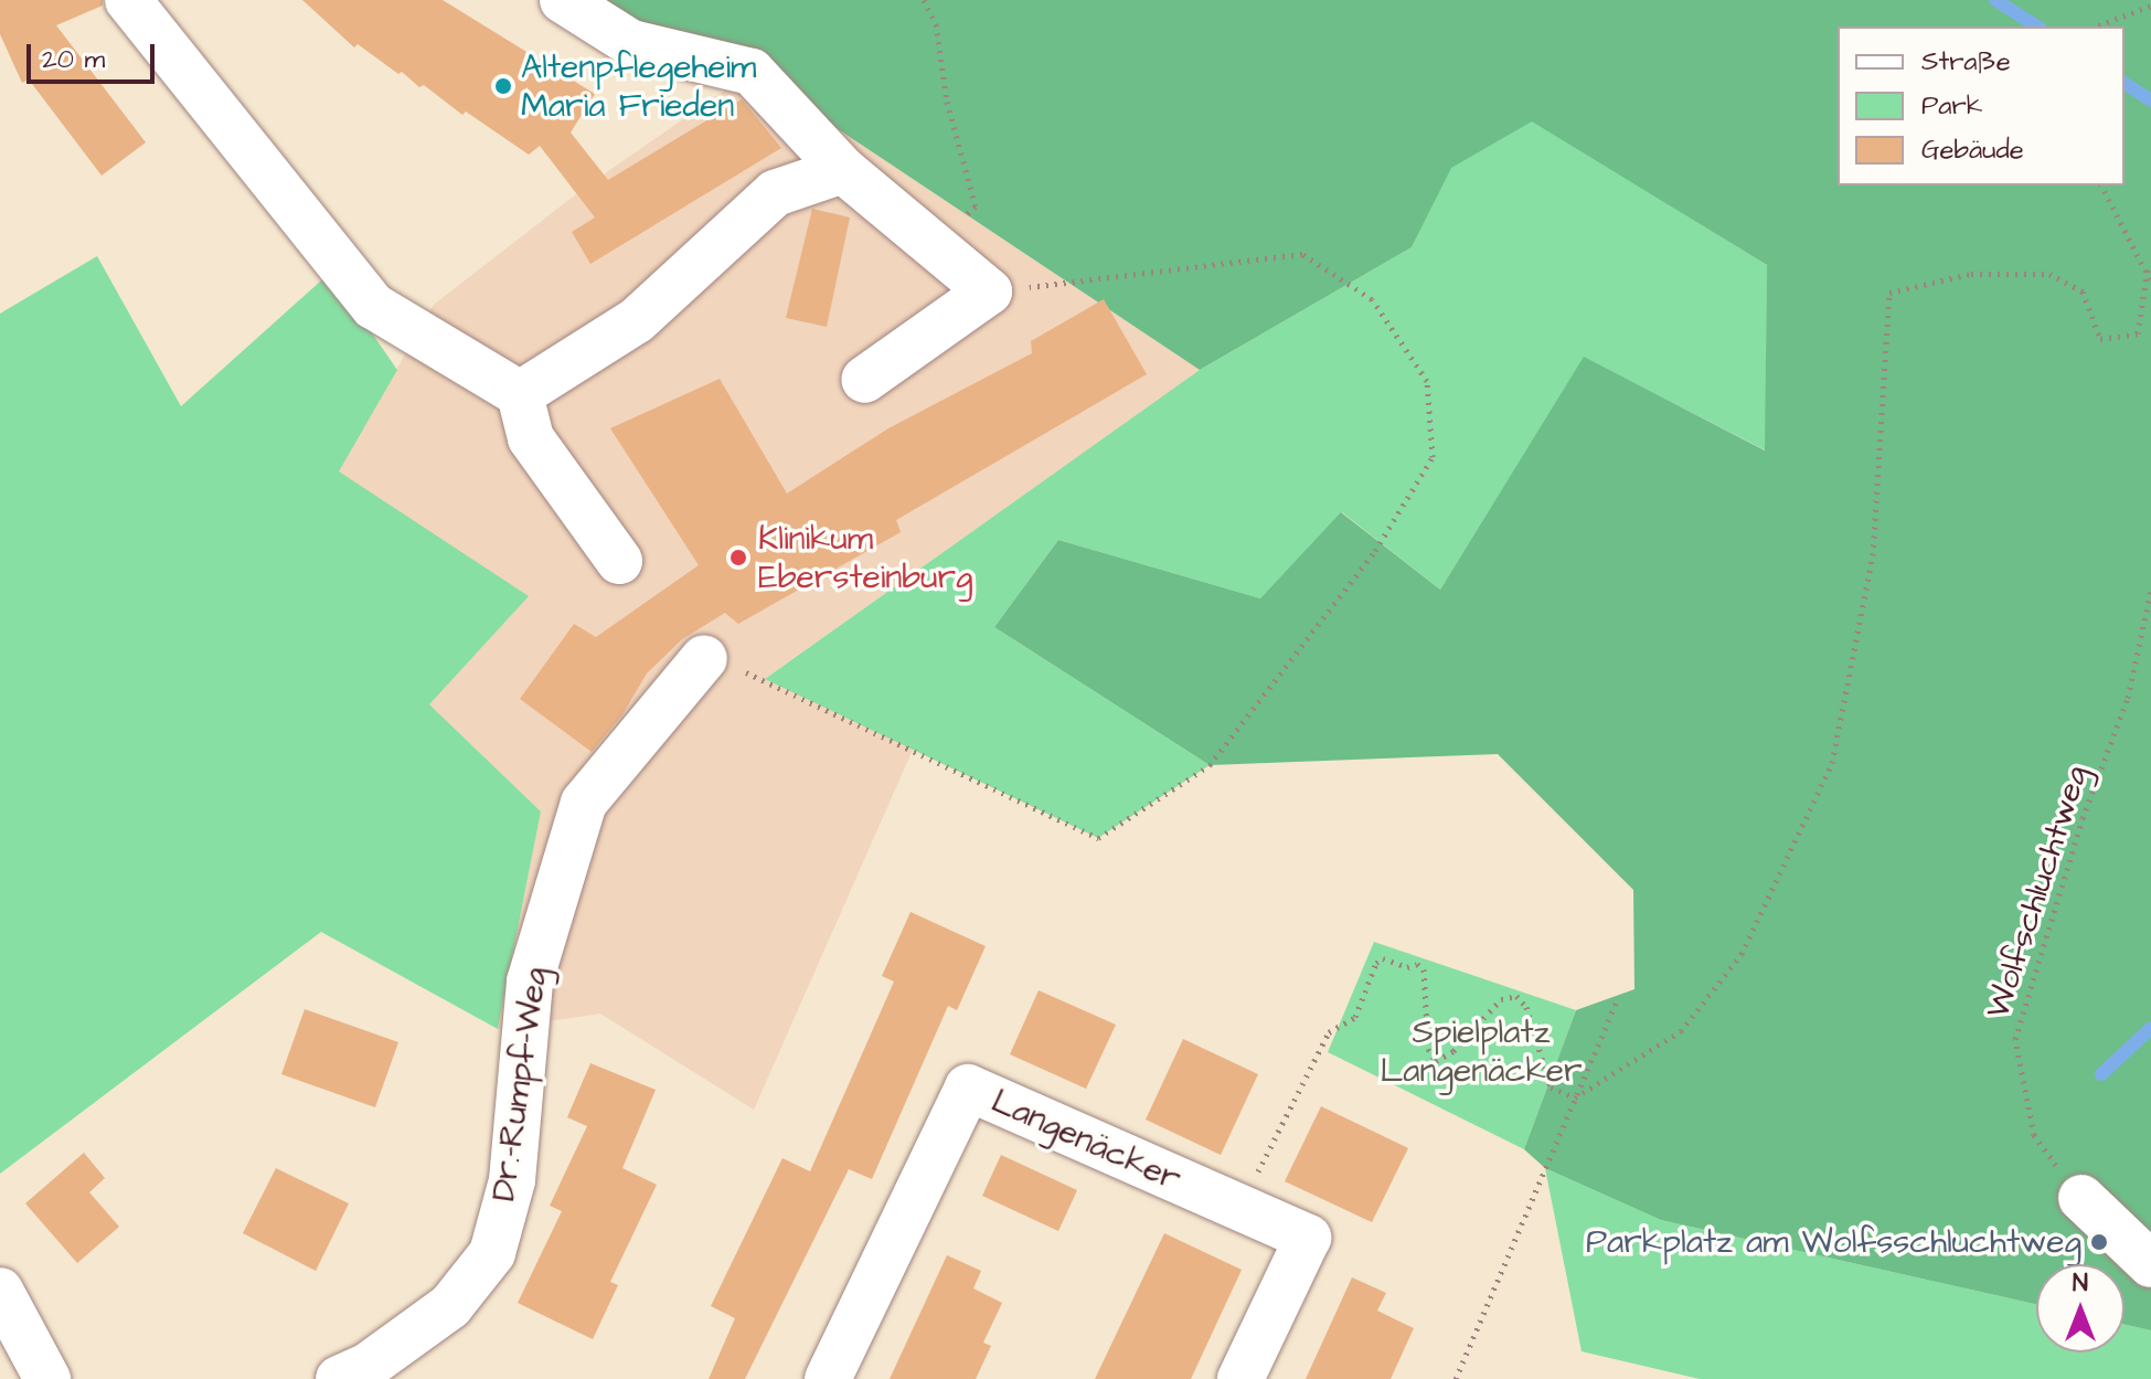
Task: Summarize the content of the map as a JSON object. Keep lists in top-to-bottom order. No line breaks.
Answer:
{"streets":{"street":["Dr.-Rumpf-Weg","Langenäcker"],"path":["Wolfschluchtweg"]},"parks":["Spielplatz Langenäcker"],"places":["Altenpflegeheim Maria Frieden","Klinikum Ebersteinburg","Parkplatz am Wolfsschluchtweg"],"legend":["Straße","Park","Gebäude"],"scale_bar":"20 m","north":"top"}
